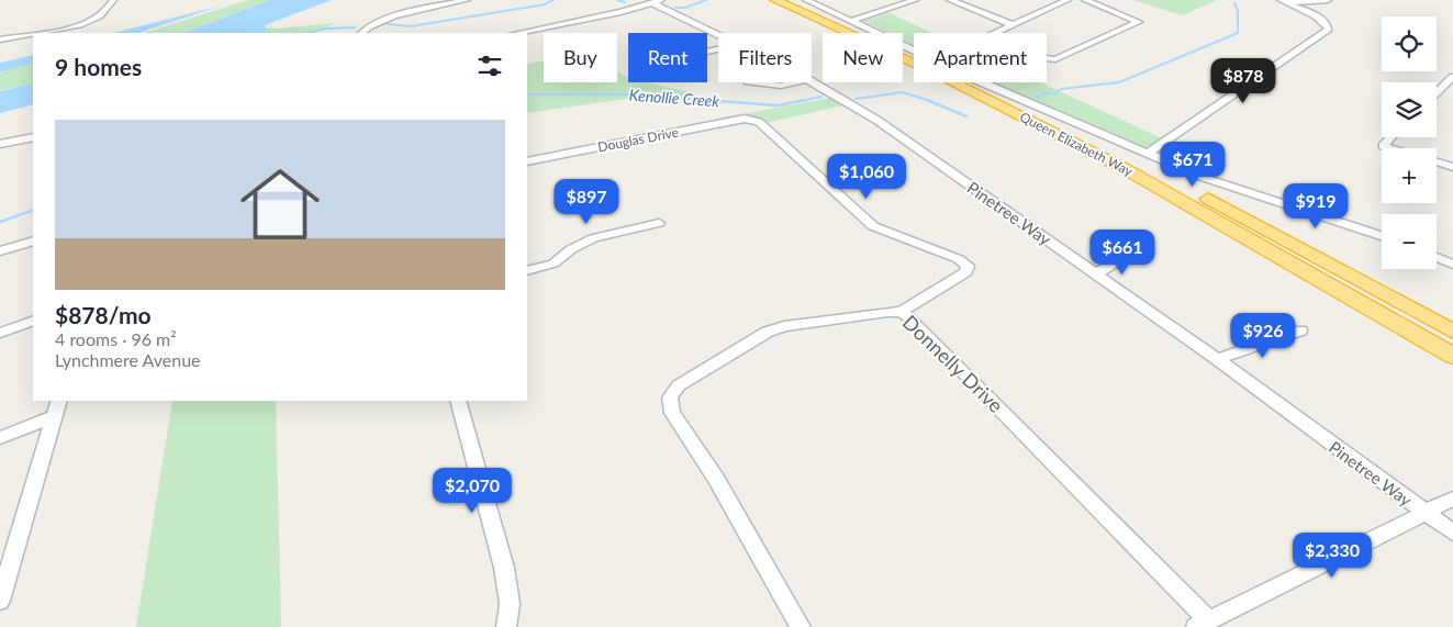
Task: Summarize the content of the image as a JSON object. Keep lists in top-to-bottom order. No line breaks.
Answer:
{"streets":{"highway":["Queen Elizabeth Way"],"street":["Douglas Drive","Pinetree Way","Donnelly Drive"]},"crossings":[["Douglas Drive","Donnelly Drive"]],"water":["Kenollie Creek"],"page":{"map_buttons":["+","−"],"chip":["Buy","Rent","Filters","New","Apartment"],"heading":"9 homes","price":["$878","$671","$1,060","$897","$919","$661","$926","$2,070","$2,330"],"list":[{"name":"$878/mo","note":"4 rooms · 96 m² · Lynchmere Avenue"}]}}
